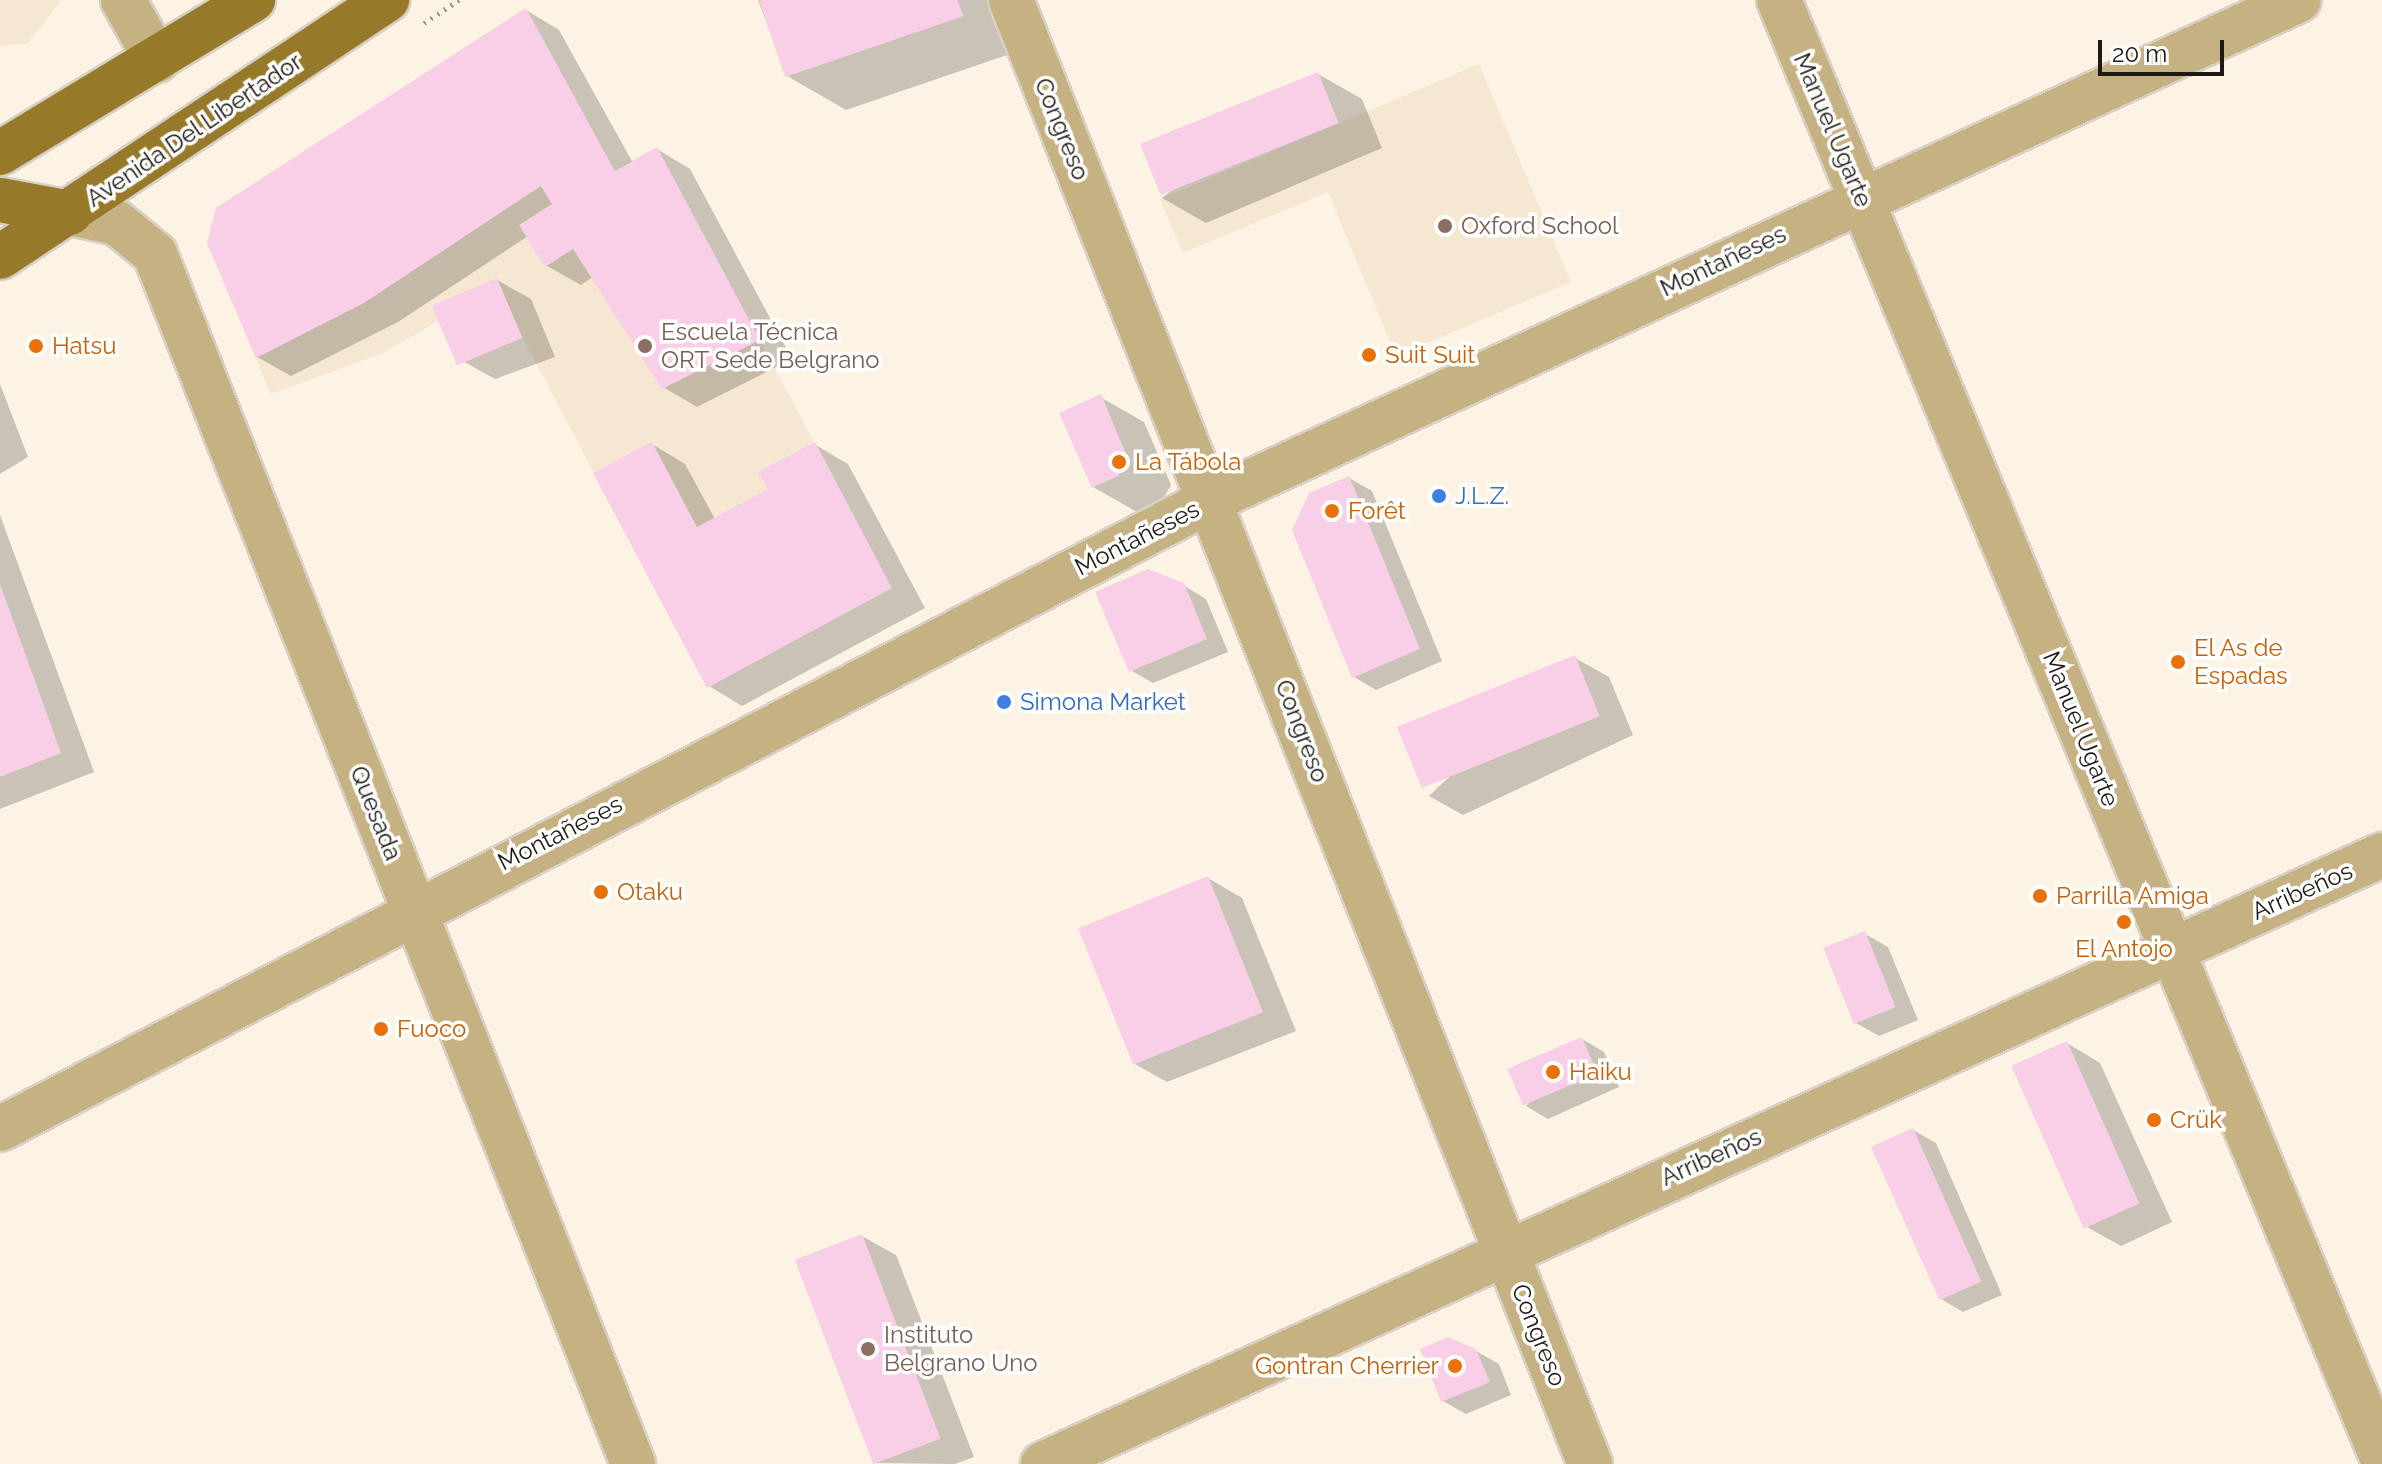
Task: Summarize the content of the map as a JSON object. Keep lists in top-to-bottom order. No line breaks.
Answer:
{"streets":{"main road":["Avenida Del Libertador"],"street":["Congreso","Manuel Ugarte","Montañeses","Quesada","Arribeños"]},"crossings":[["Congreso","Montañeses"],["Congreso","Arribeños"],["Avenida Del Libertador","Quesada"],["Manuel Ugarte","Montañeses"],["Manuel Ugarte","Arribeños"],["Montañeses","Quesada"]],"places":["Oxford School","Hatsu","Escuela Técnica ORT Sede Belgrano","Suit Suit","La Tábola","J.L.Z.","Forêt","El As de Espadas","Simona Market","Otaku","Parrilla Amiga","El Antojo","Fuoco","Haiku","Crük","Instituto Belgrano Uno","Gontran Cherrier"],"scale_bar":"20 m"}
